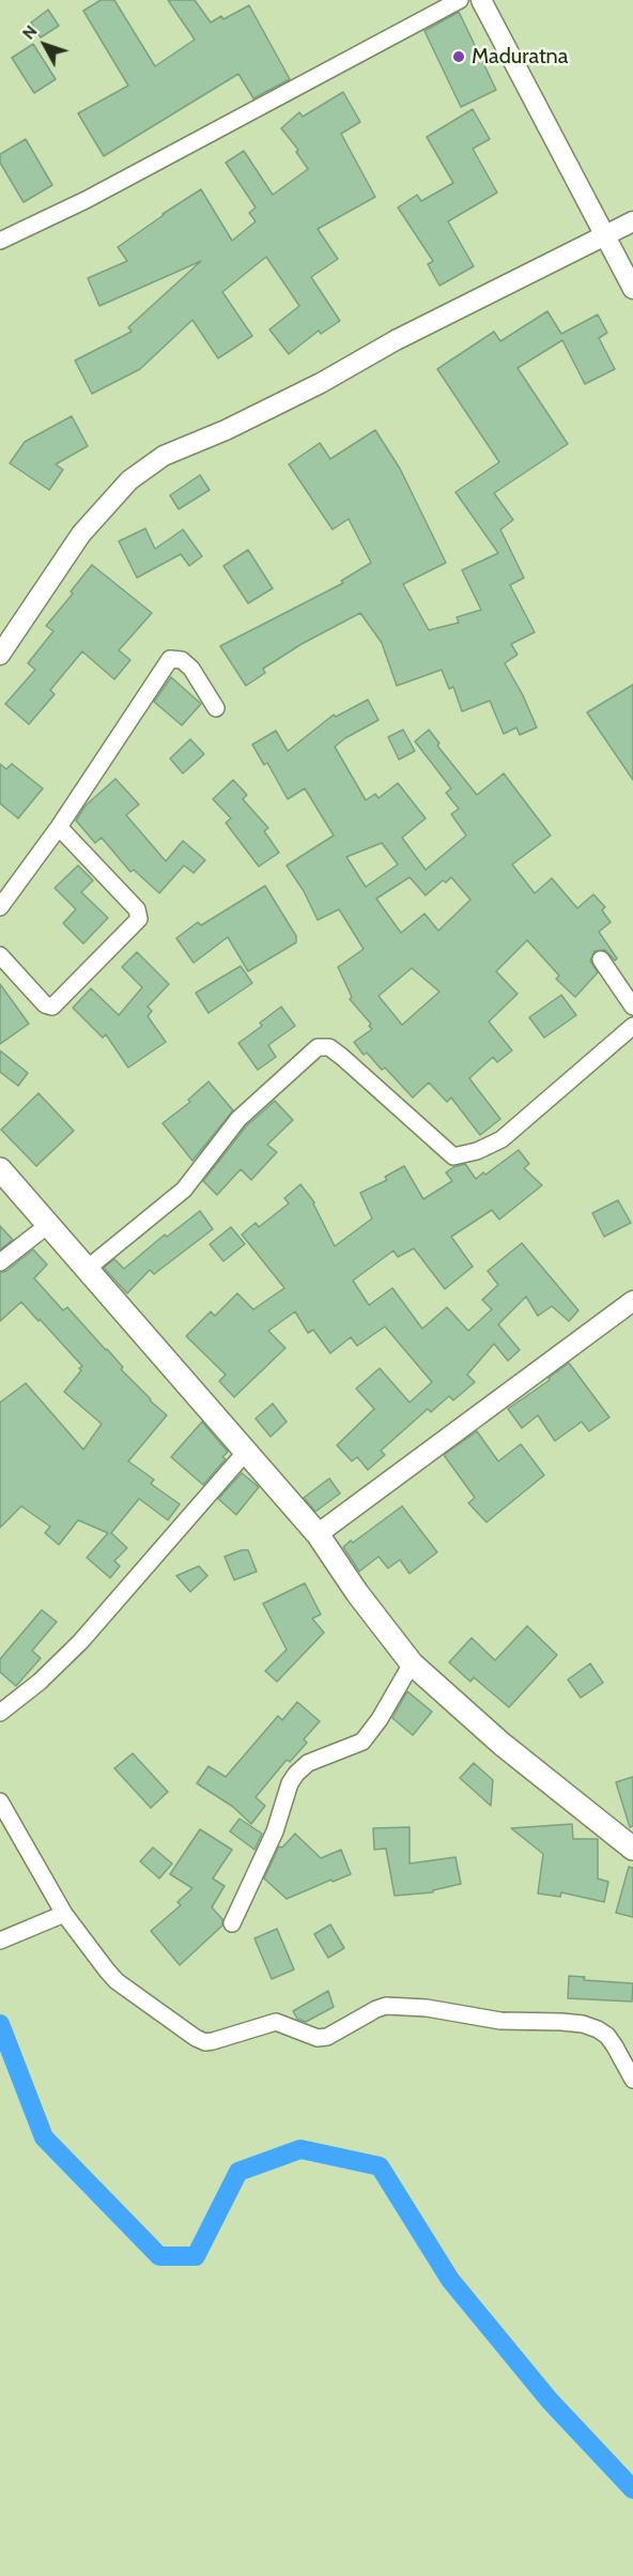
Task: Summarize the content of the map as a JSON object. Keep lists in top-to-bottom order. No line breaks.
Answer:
{"places":["Maduratna"],"north":"top left"}
